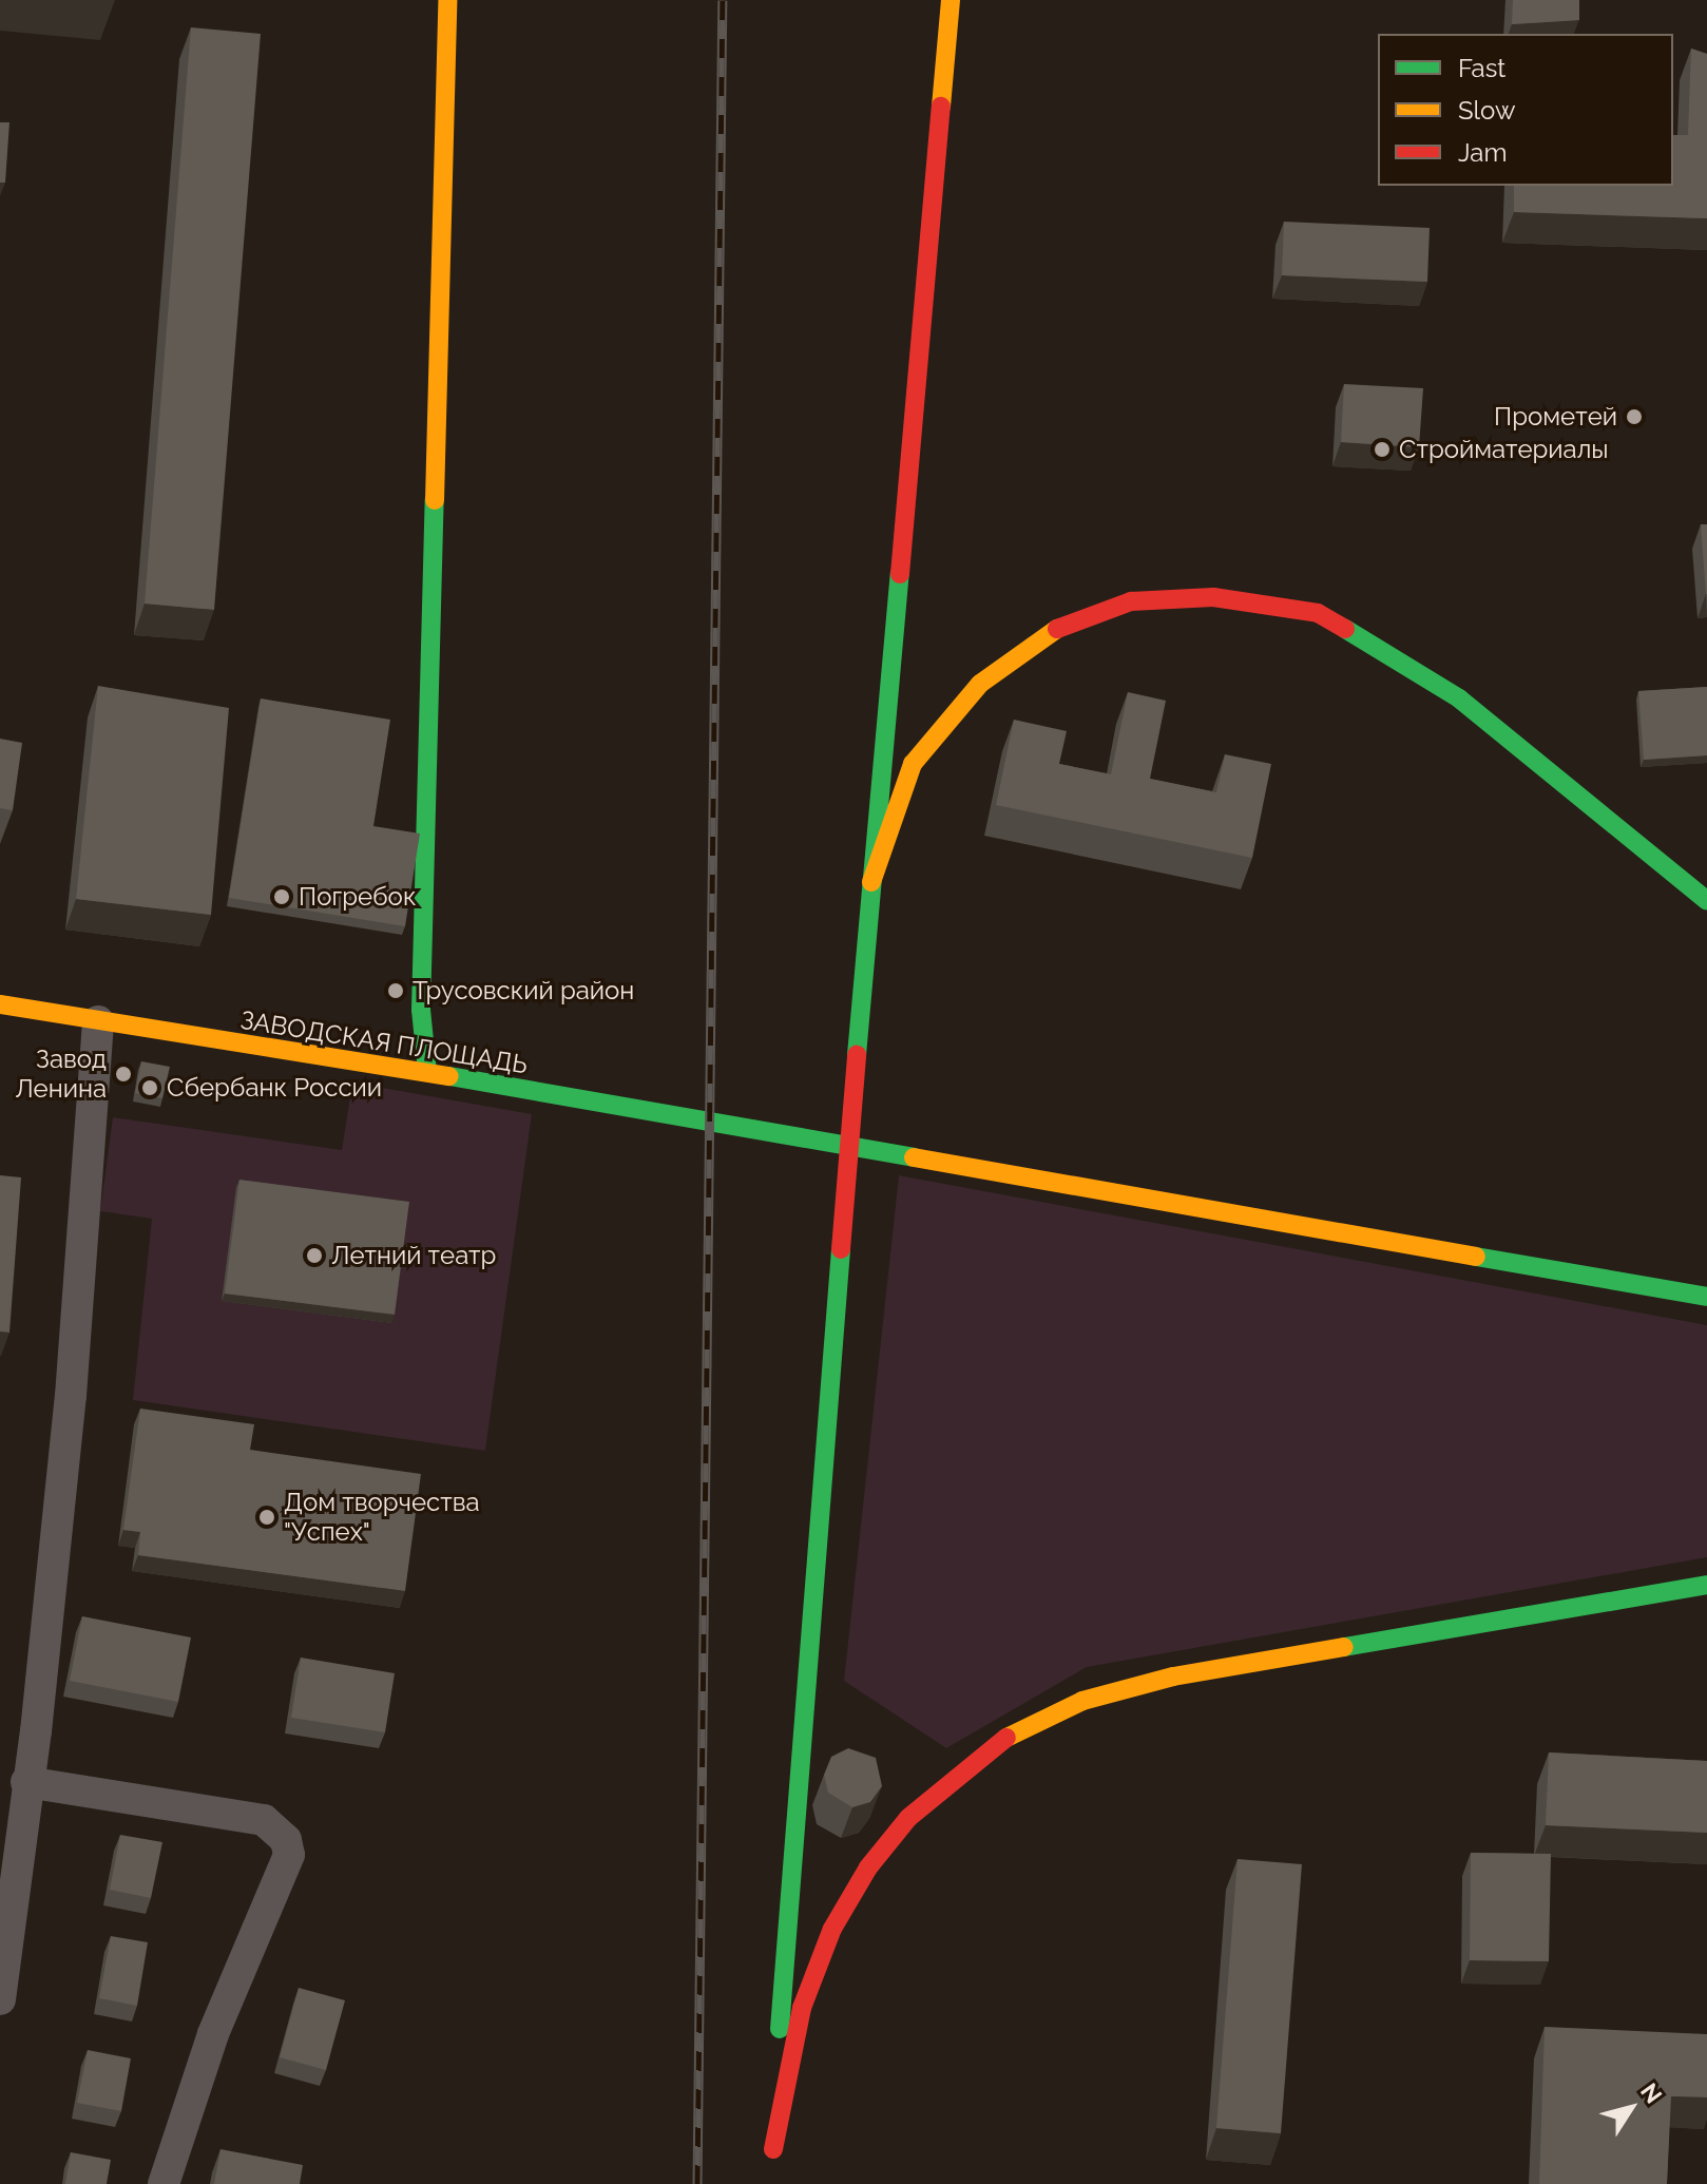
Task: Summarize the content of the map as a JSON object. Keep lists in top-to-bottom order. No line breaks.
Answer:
{"streets":{"main road":["ЗАВОДСКАЯ ПЛОЩАДЬ"]},"places":["Прометей","Стройматериалы","Погребок","Трусовский район","Завод Ленина","Сбербанк России","Летний театр","Дом творчества \"Успех\""],"legend":["Fast","Slow","Jam"],"north":"top right"}
